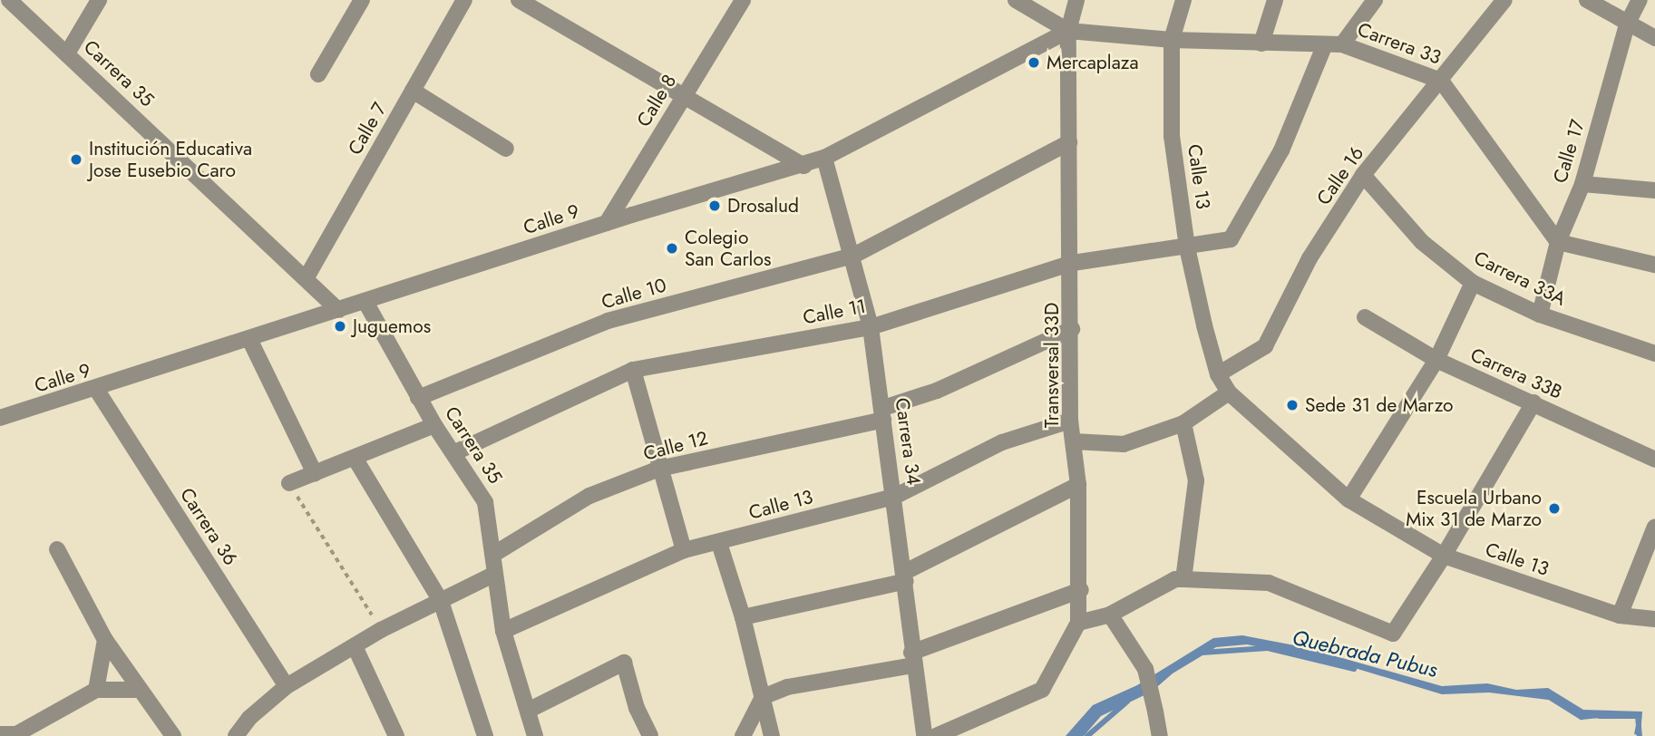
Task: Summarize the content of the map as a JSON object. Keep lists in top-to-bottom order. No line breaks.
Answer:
{"streets":{"street":["Carrera 33","Carrera 35","Calle 8","Calle 7","Calle 17","Calle 16","Calle 13","Calle 9","Carrera 33A","Calle 10","Calle 11","Transversal 33D","Carrera 33B","Carrera 34","Calle 12","Carrera 36"]},"crossings":[["Carrera 33","Calle 17"],["Carrera 33","Calle 16"],["Carrera 33","Calle 13"],["Carrera 33","Calle 9"],["Carrera 33","Calle 11"],["Carrera 33","Transversal 33D"],["Carrera 35","Calle 7"],["Carrera 35","Calle 13"],["Carrera 35","Calle 9"],["Carrera 35","Calle 10"],["Carrera 35","Calle 11"],["Carrera 35","Calle 12"],["Calle 8","Calle 9"],["Calle 17","Carrera 33A"],["Calle 16","Calle 13"],["Calle 16","Carrera 33A"],["Calle 13","Calle 11"],["Calle 13","Transversal 33D"],["Calle 13","Carrera 34"],["Calle 9","Transversal 33D"],["Calle 9","Carrera 34"],["Calle 9","Carrera 36"],["Calle 10","Transversal 33D"],["Calle 10","Carrera 34"],["Calle 11","Transversal 33D"],["Calle 11","Carrera 34"],["Transversal 33D","Calle 12"],["Carrera 34","Calle 12"]],"water":["Quebrada Pubus"],"places":["Mercaplaza","Institución Educativa Jose Eusebio Caro","Drosalud","Colegio San Carlos","Juguemos","Sede 31 de Marzo","Escuela Urbano Mix 31 de Marzo"]}
